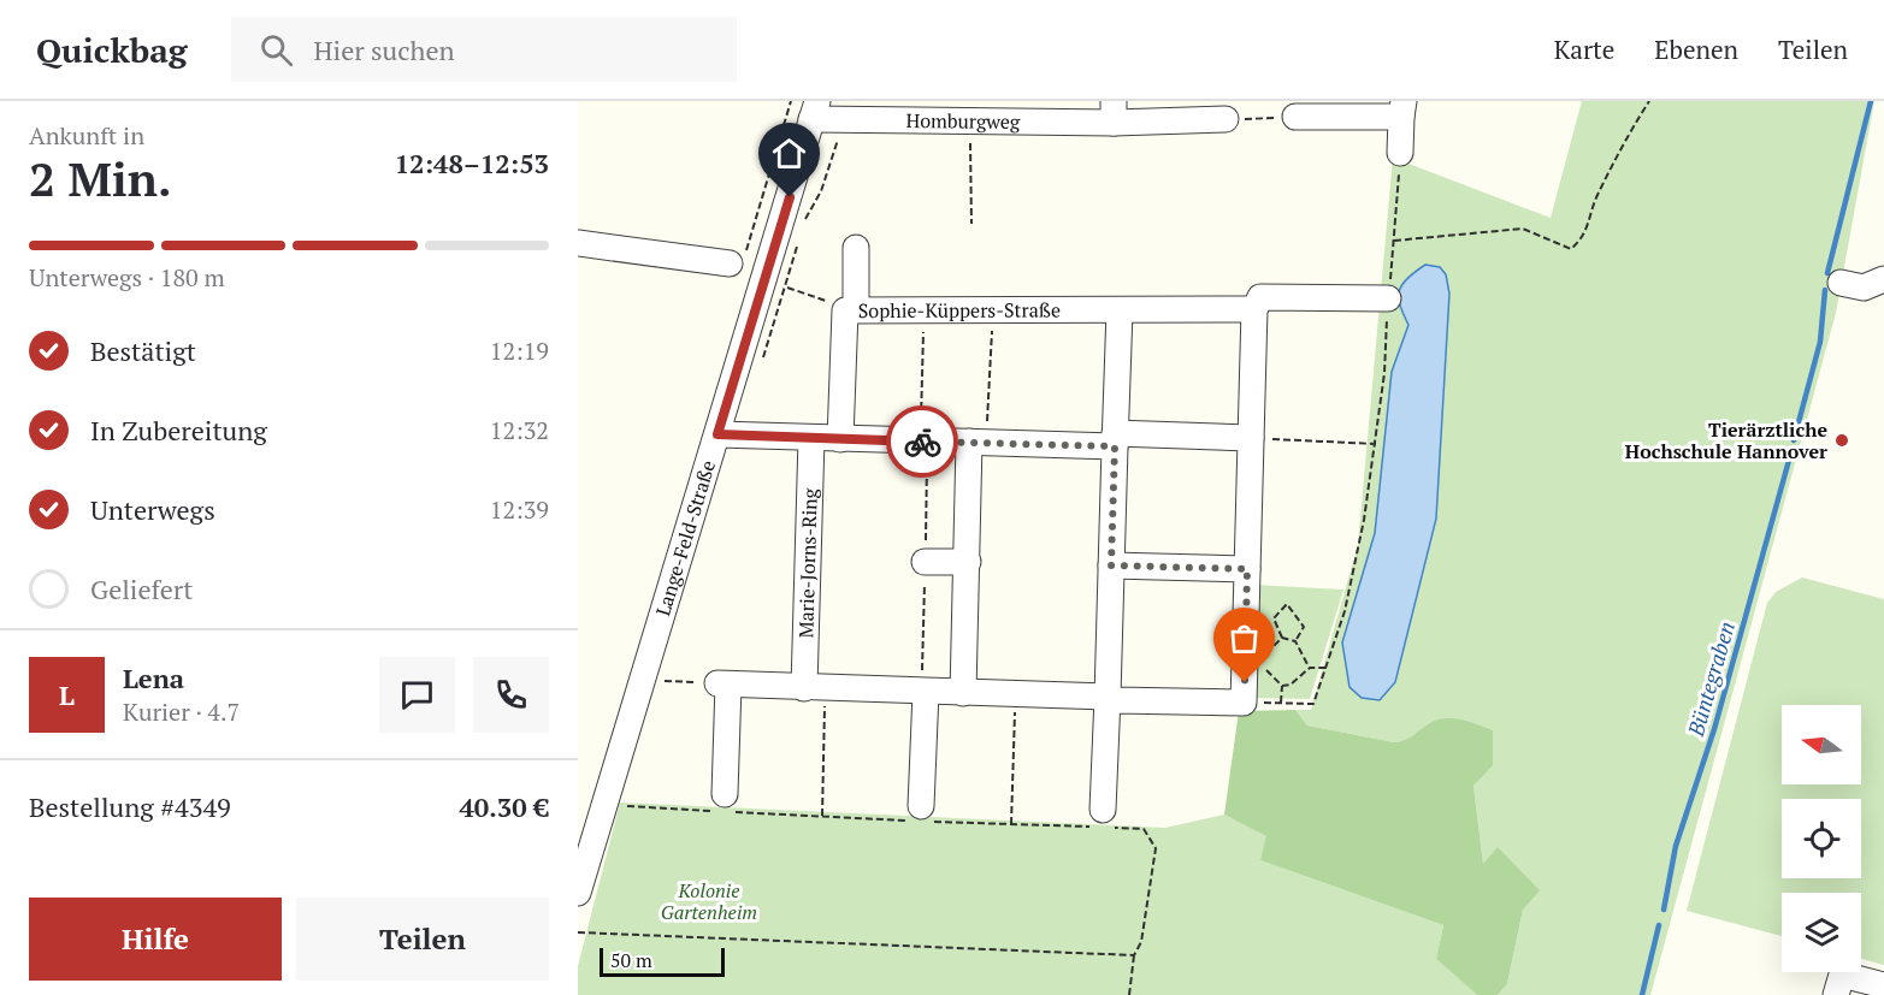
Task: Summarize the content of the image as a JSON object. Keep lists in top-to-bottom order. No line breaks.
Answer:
{"streets":{"street":["Homburgweg","Sophie-Küppers-Straße","Lange-Feld-Straße","Marie-Jorns-Ring"]},"crossings":[["Homburgweg","Lange-Feld-Straße"]],"water":["Büntegraben"],"parks":["Kolonie Gartenheim"],"places":["Tierärztliche Hochschule Hannover"],"scale_bar":"50 m","north":"left","page":{"header":"Quickbag","search":"Hier suchen","nav":["Karte","Ebenen","Teilen"],"heading":["2 Min.","Ankunft in","12:48–12:53"],"panel":["Lena","Kurier · 4.7","Bestellung #4349","40.30 €"],"bar":"Unterwegs · 180 m","list":[["Bestätigt","12:19"],["In Zubereitung","12:32"],["Unterwegs","12:39"],"Geliefert"],"round":"L","buttons":["Hilfe","Teilen"],"scale":"50 m"}}
